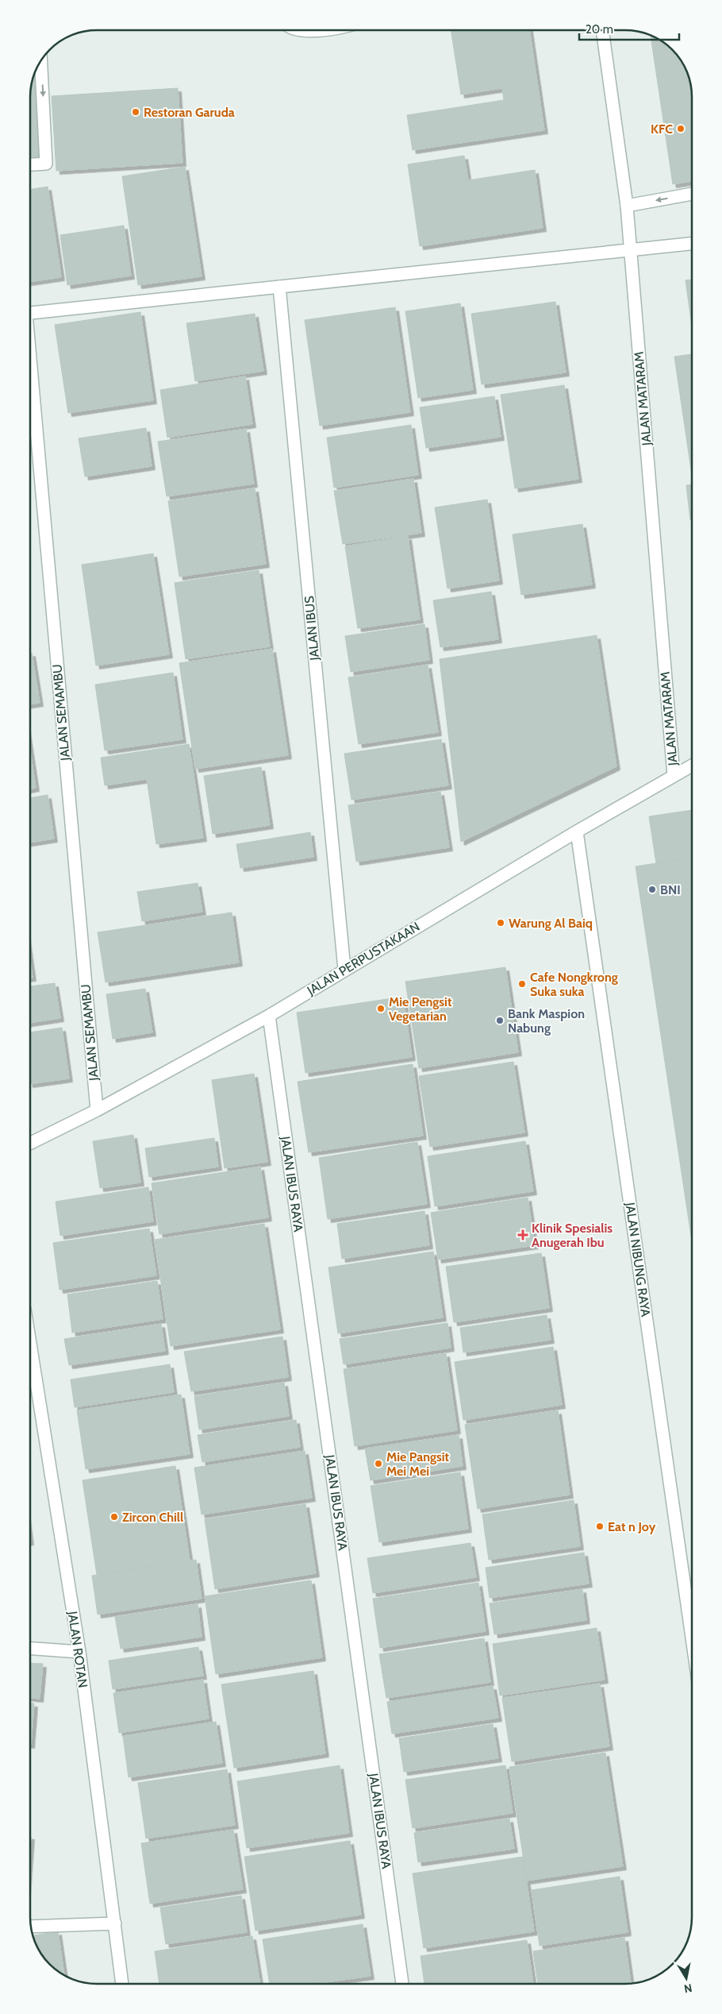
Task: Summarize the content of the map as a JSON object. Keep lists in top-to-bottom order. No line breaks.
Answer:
{"streets":{"street":["JALAN MATARAM","JALAN IBUS","JALAN SEMAMBU","JALAN PERPUSTAKAAN","JALAN IBUS RAYA","JALAN NIBUNG RAYA","JALAN ROTAN"]},"crossings":[["JALAN MATARAM","JALAN PERPUSTAKAAN"],["JALAN IBUS","JALAN PERPUSTAKAAN"],["JALAN SEMAMBU","JALAN PERPUSTAKAAN"],["JALAN PERPUSTAKAAN","JALAN IBUS RAYA"],["JALAN PERPUSTAKAAN","JALAN NIBUNG RAYA"]],"places":{"other":["Restoran Garuda","KFC","BNI","Warung Al Baiq","Cafe Nongkrong Suka suka","Mie Pengsit Vegetarian","Bank Maspion Nabung","Mie Pangsit Mei Mei","Zircon Chill","Eat n Joy"],"health":["Klinik Spesialis Anugerah Ibu"]},"scale_bar":"20 m","north":"bottom"}
